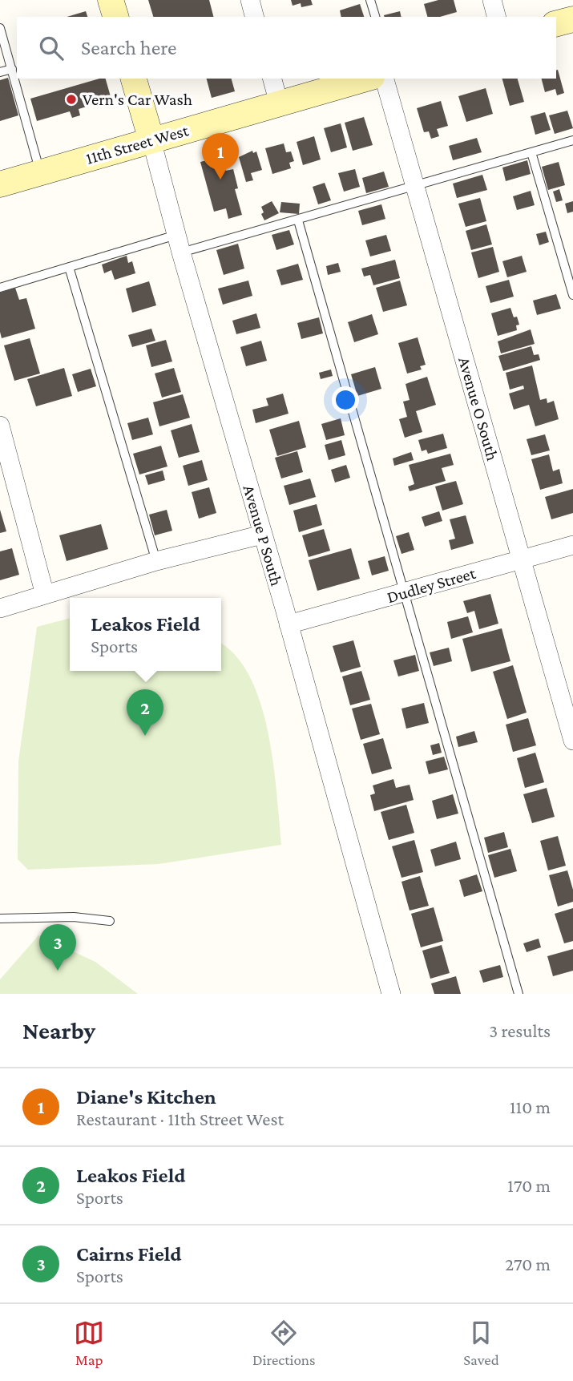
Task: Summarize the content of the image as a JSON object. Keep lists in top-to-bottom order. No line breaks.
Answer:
{"streets":{"street":["11th Street West","Avenue O South","Avenue P South","Dudley Street"]},"crossings":[["11th Street West","Avenue P South"],["Avenue O South","Dudley Street"],["Avenue P South","Dudley Street"]],"places":["Vern's Car Wash"],"page":{"search":"Search here","pins":["1","2","3"],"popup":["Leakos Field","Sports"],"heading":["Nearby","3 results"],"list":[{"mark":"1","name":"Diane's Kitchen","note":"Restaurant · 11th Street West","value":"110 m"},{"mark":"2","name":"Leakos Field","note":"Sports","value":"170 m"},{"mark":"3","name":"Cairns Field","note":"Sports","value":"270 m"}],"nav":["Map","Directions","Saved"]}}
